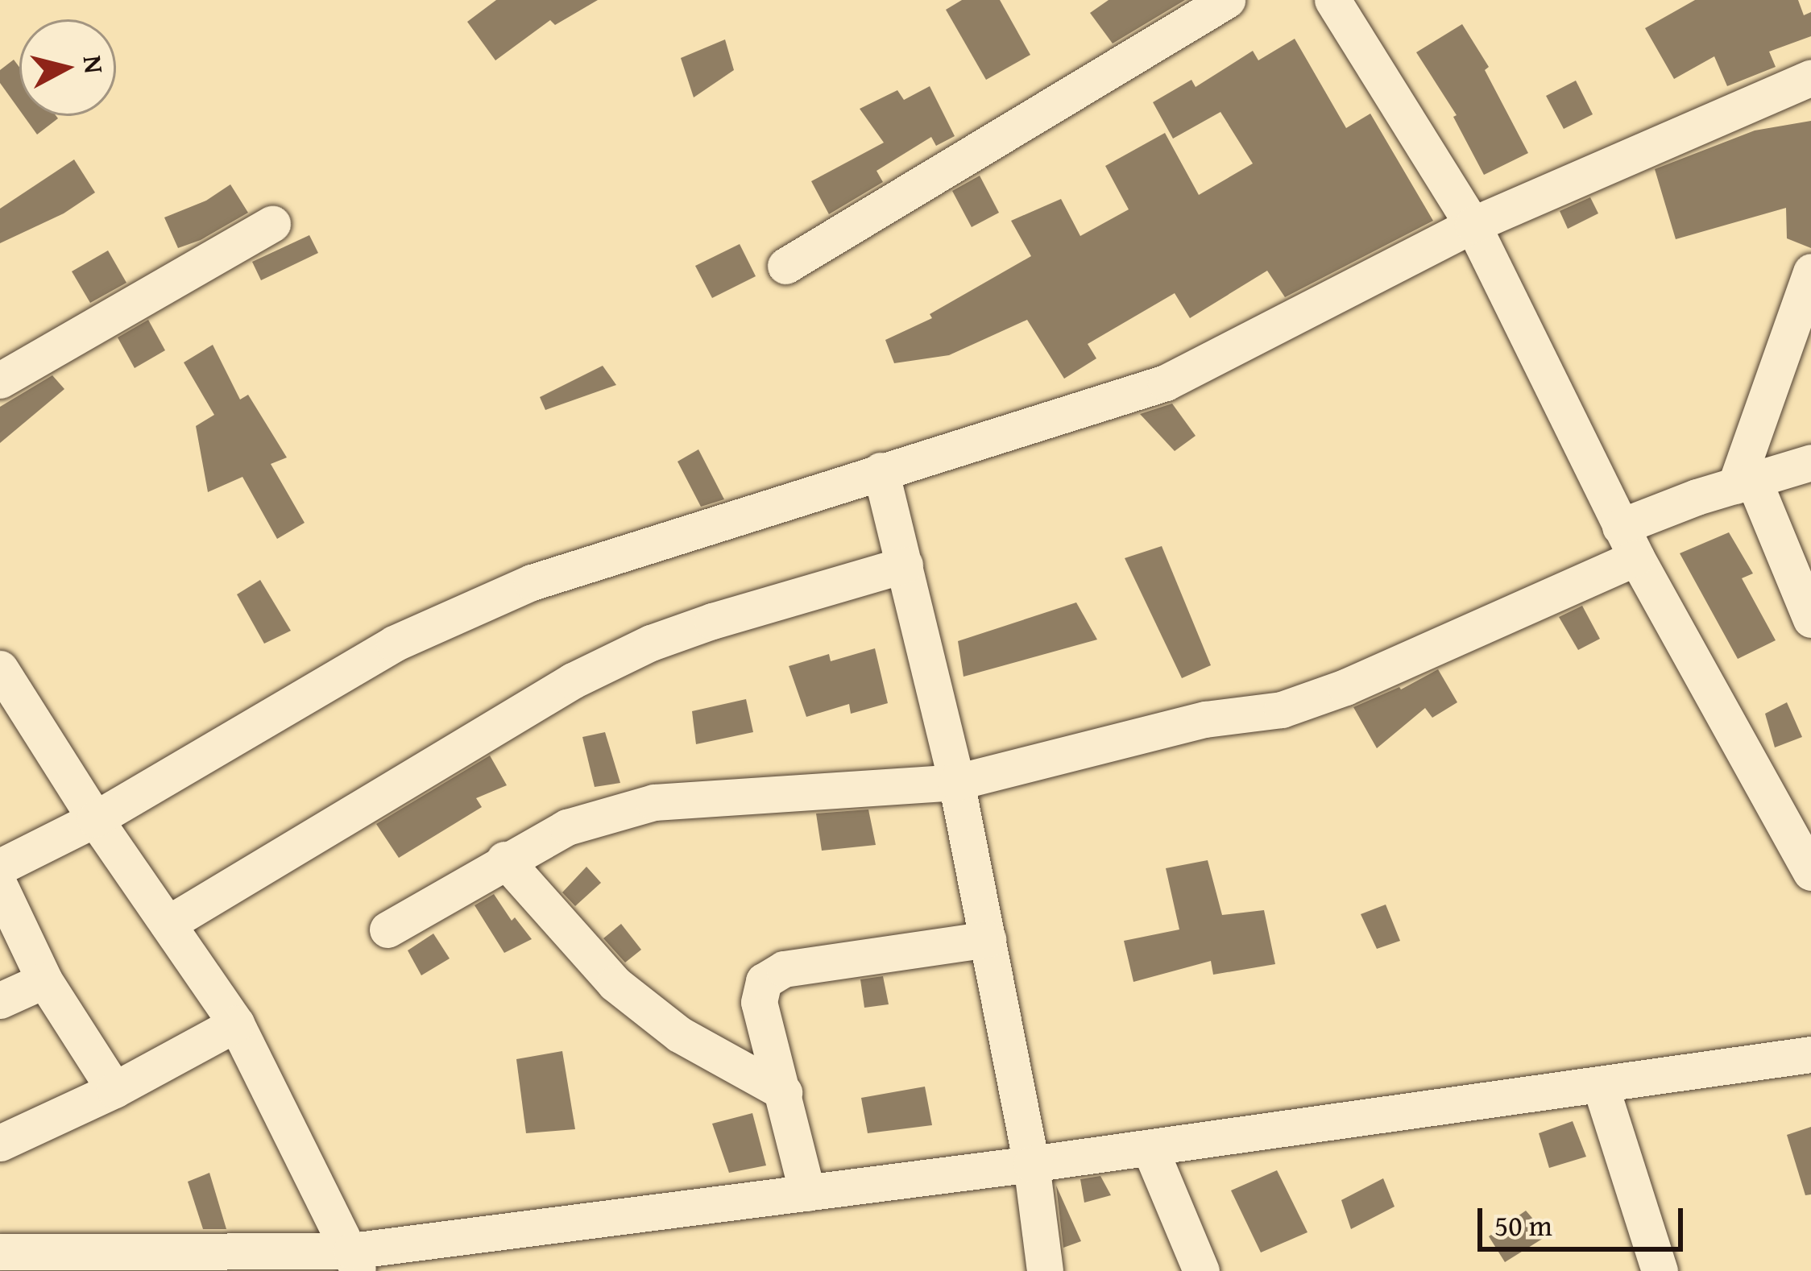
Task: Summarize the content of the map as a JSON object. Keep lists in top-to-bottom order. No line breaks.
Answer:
{"scale_bar":"50 m","north":"right"}
